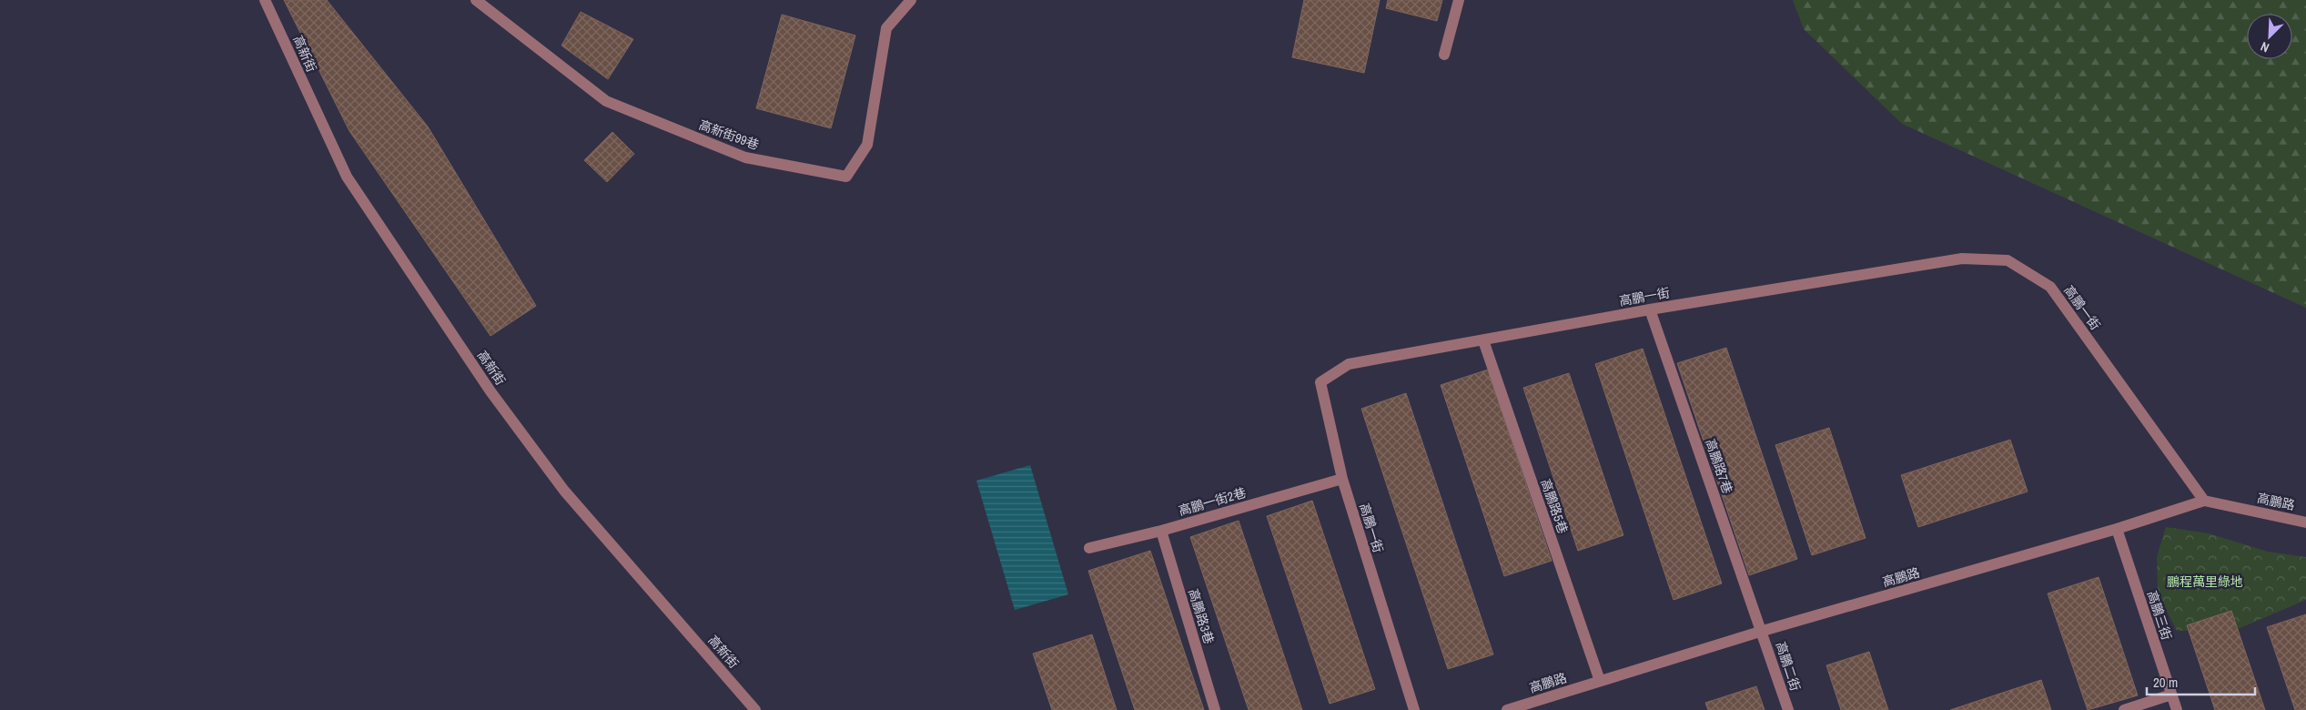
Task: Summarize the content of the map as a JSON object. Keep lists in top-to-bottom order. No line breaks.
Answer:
{"streets":{"street":["高新街","高新街99巷","高鵬一街","高鵬路7巷","高鵬一街2巷","高鵬路","高鵬路5巷","高鵬三街","高鵬路3巷","高鵬二街"]},"crossings":[["高鵬一街","高鵬路7巷"],["高鵬一街","高鵬一街2巷"],["高鵬一街","高鵬路"],["高鵬一街","高鵬路5巷"],["高鵬路7巷","高鵬路"],["高鵬路7巷","高鵬二街"],["高鵬一街2巷","高鵬路3巷"],["高鵬路","高鵬路5巷"],["高鵬路","高鵬三街"],["高鵬路","高鵬二街"]],"parks":["鵬程萬里綠地"],"scale_bar":"20 m","north":"bottom left"}
